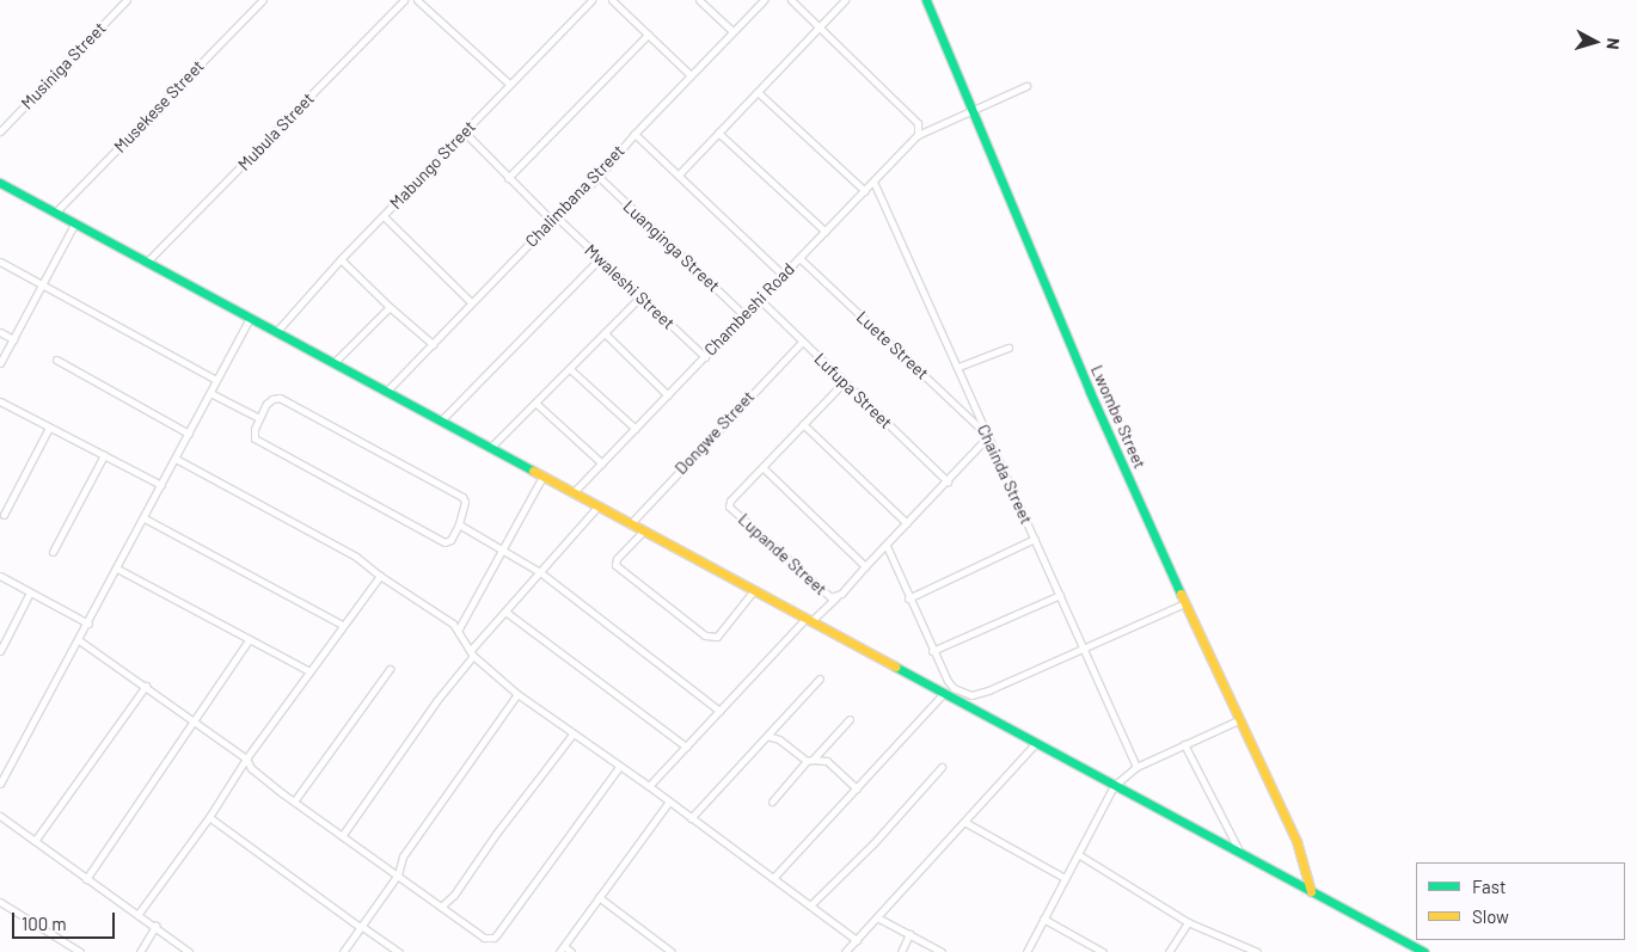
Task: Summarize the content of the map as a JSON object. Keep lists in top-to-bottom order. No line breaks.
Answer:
{"streets":{"street":["Musiniga Street","Musekese Street","Mubula Street","Mabungo Street","Chalimbana Street","Luanginga Street","Mwaleshi Street","Chambeshi Road","Luete Street","Lufupa Street","Lwombe Street","Dongwe Street","Chainda Street","Lupande Street"]},"crossings":[["Mabungo Street","Mwaleshi Street"],["Chalimbana Street","Luanginga Street"],["Chalimbana Street","Mwaleshi Street"],["Luanginga Street","Chambeshi Road"],["Mwaleshi Street","Chambeshi Road"],["Chambeshi Road","Luete Street"],["Chambeshi Road","Lufupa Street"],["Chambeshi Road","Chainda Street"],["Luete Street","Chainda Street"],["Luete Street","Lupande Street"],["Lufupa Street","Dongwe Street"],["Lufupa Street","Lupande Street"],["Chainda Street","Lupande Street"]],"legend":["Fast","Slow"],"scale_bar":"100 m","north":"right"}
